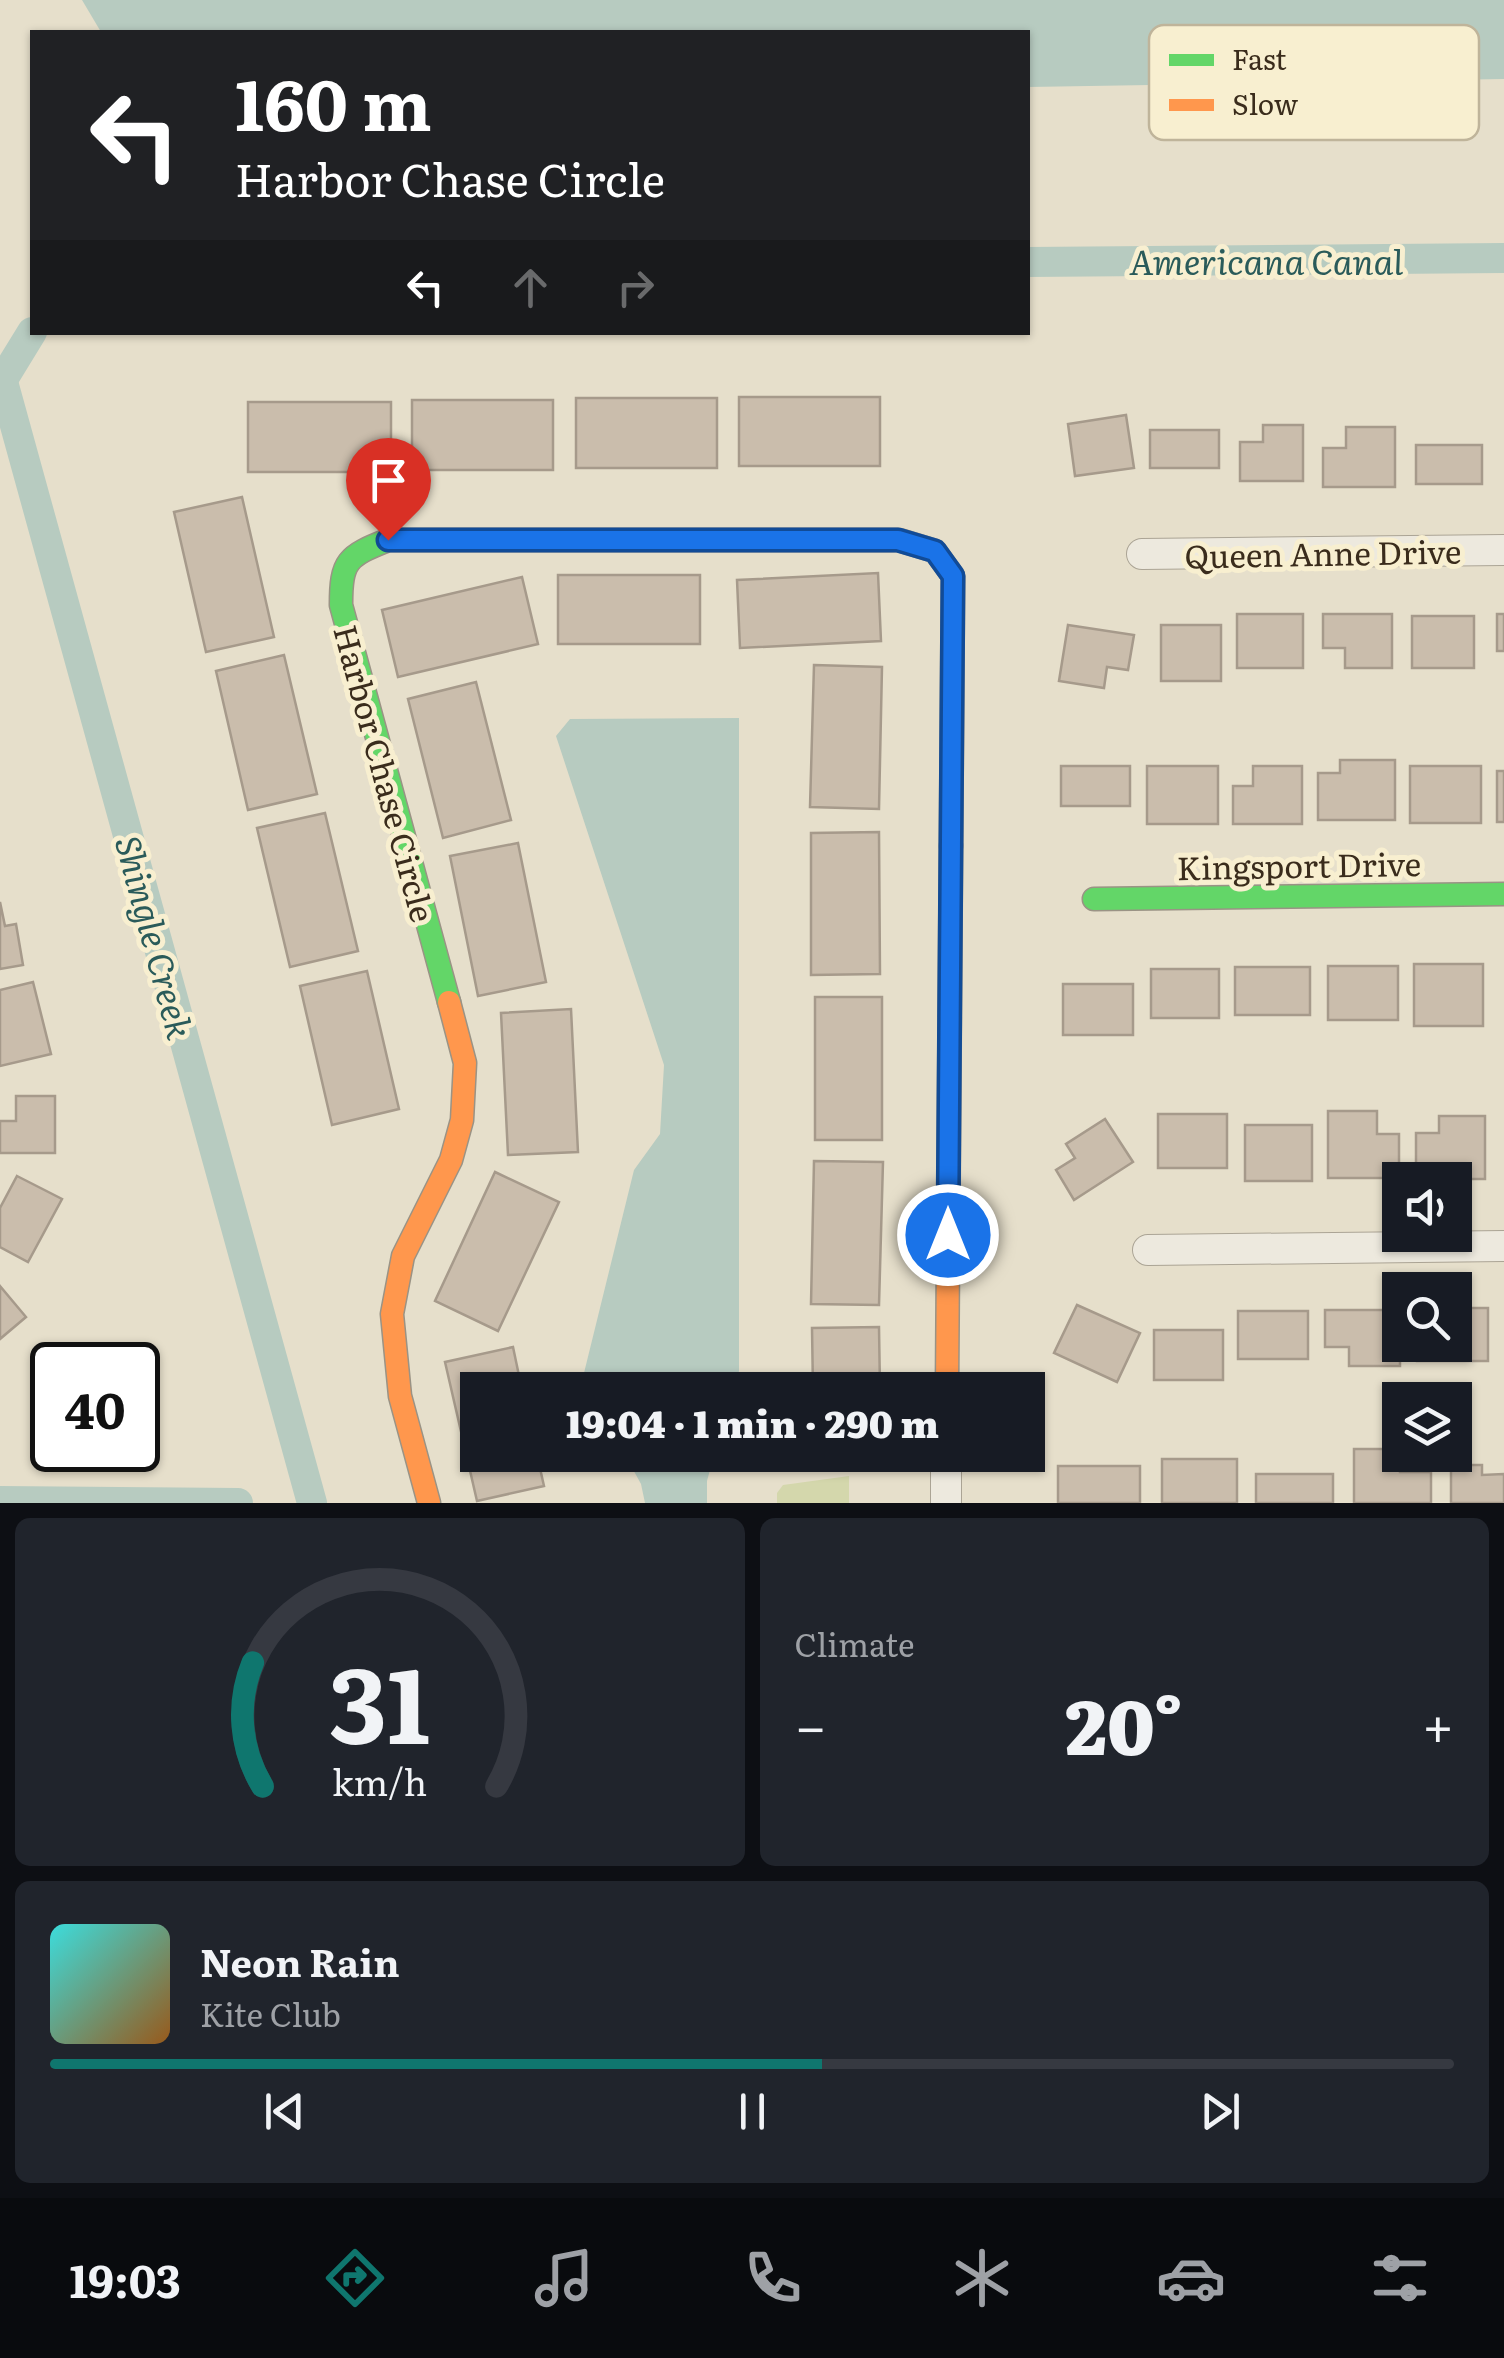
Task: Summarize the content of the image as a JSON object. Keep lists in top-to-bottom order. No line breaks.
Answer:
{"streets":{"street":["Queen Anne Drive","Harbor Chase Circle","Kingsport Drive"]},"water":["Americana Canal","Shingle Creek"],"legend":["Fast","Slow"],"page":{"turn":["160 m","Harbor Chase Circle"],"limit":"40","trip":"19:04 · 1 min · 290 m","tile":"Climate","heat":["−","20°","+"],"song":["Neon Rain","Kite Club"],"tabs":"19:03","gauge":["31","km/h"]}}
